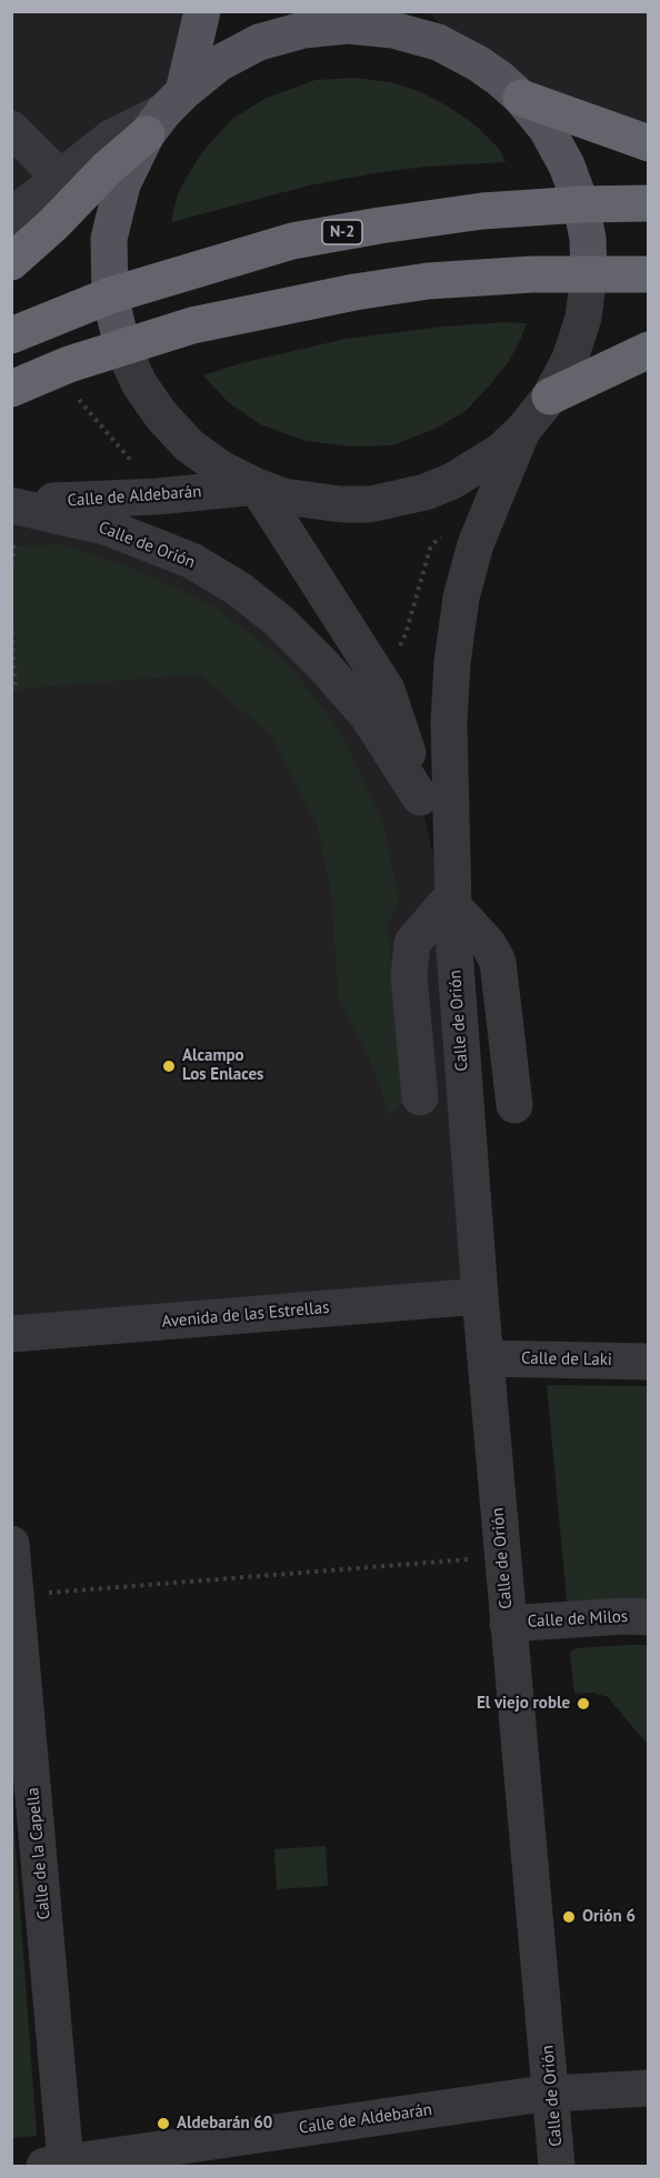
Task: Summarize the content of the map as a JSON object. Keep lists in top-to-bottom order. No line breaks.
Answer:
{"streets":{"highway":["N-2"],"street":["Calle de Aldebarán","Calle de Orión","Avenida de las Estrellas","Calle de Laki","Calle de Milos","Calle de la Capella"]},"crossings":[["Calle de Aldebarán","Calle de Orión"],["Calle de Aldebarán","Calle de la Capella"],["Calle de Orión","Avenida de las Estrellas"],["Calle de Orión","Calle de Laki"],["Calle de Orión","Calle de Milos"]],"places":["Alcampo Los Enlaces","El viejo roble","Orión 6","Aldebarán 60"]}
